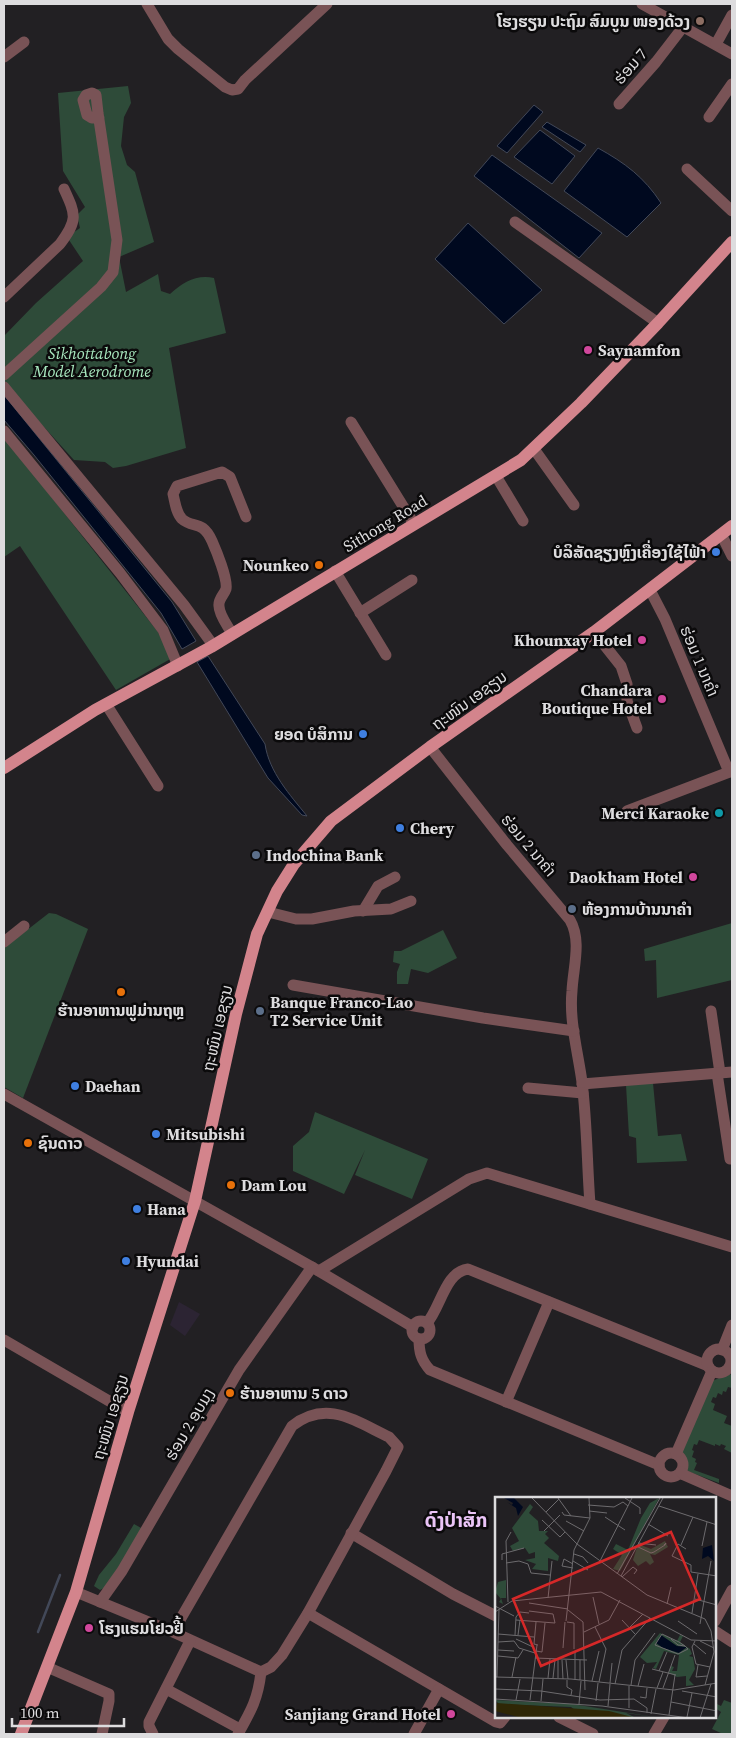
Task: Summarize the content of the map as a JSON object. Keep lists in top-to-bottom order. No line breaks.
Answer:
{"streets":{"main road":["Sithong Road","ຖະໜົນ ເອຊຽນ"],"street":["ຮ່ອມ 7","ຮ່ອມ 1 ນາຄຳ","ຮ່ອມ 2 ນາຄຳ","ຮ່ອມ 2 ອຸບມຸງ"]},"crossings":[["ຮ່ອມ 1 ນາຄຳ","ຖະໜົນ ເອຊຽນ"],["ຖະໜົນ ເອຊຽນ","ຮ່ອມ 2 ນາຄຳ"]],"districts":["ດົງປ່າສັກ"],"parks":["Sikhottabong Model Aerodrome"],"places":["ໂຮງຮຽນ ປະຖົມ ສົມບູນ ໜອງດ້ວງ","Saynamfon","ບໍລິສັດຊຽງຫຼົງເຄື່ອງໃຊ້ໄຟ້າ","Nounkeo","Khounxay Hotel","Chandara Boutique Hotel","ຍອດ ບໍສິການ","Merci Karaoke","Chery","Indochina Bank","Daokham Hotel","ຫ້ອງການບ້ານນາຄໍາ","ຮ້ານອາຫານຟູມ່ານຖຫຼ","Banque Franco-Lao T2 Service Unit","Daehan","Mitsubishi","ຊົນດາວ","Dam Lou","Hana","Hyundai","ຮ້ານອາຫານ 5 ດາວ","ໂຮງແຮມໂຢວຢີ້","Sanjiang Grand Hotel"],"scale_bar":"100 m"}
